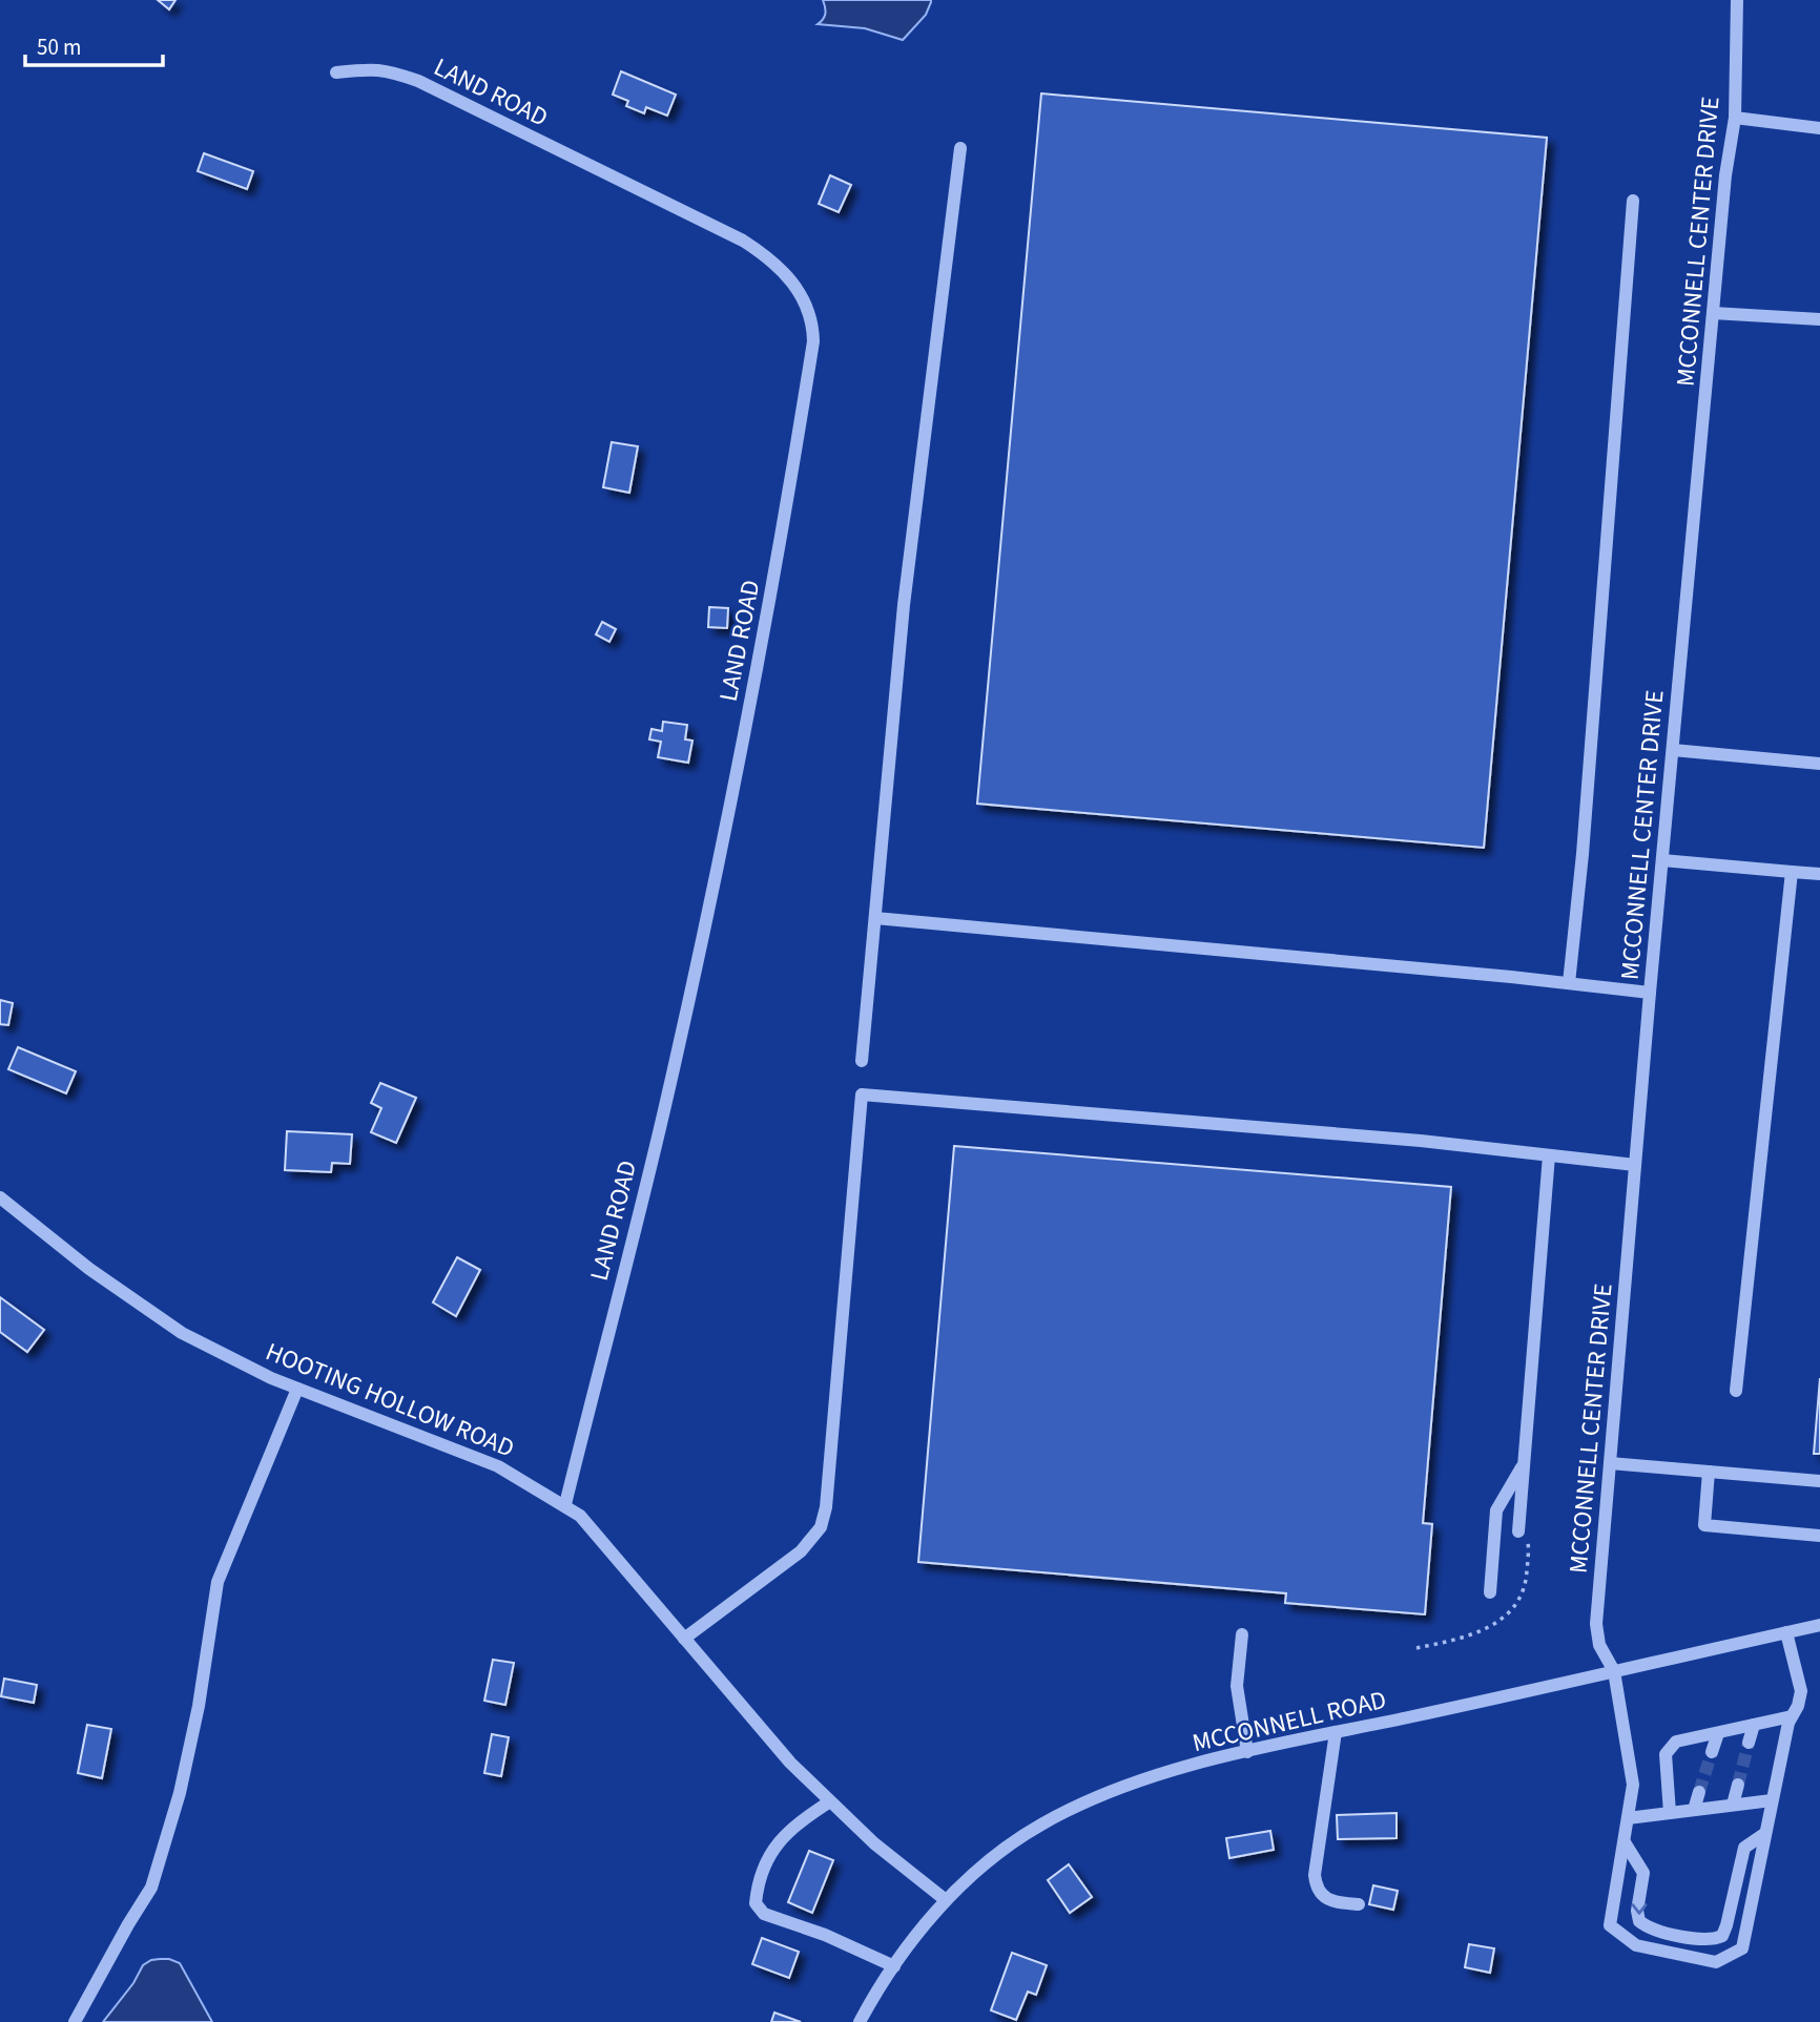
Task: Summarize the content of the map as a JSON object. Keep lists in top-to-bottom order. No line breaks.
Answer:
{"streets":{"street":["LAND ROAD","MCCONNELL CENTER DRIVE","HOOTING HOLLOW ROAD","MCCONNELL ROAD"]},"crossings":[["LAND ROAD","HOOTING HOLLOW ROAD"],["MCCONNELL CENTER DRIVE","MCCONNELL ROAD"],["HOOTING HOLLOW ROAD","MCCONNELL ROAD"]],"scale_bar":"50 m"}
